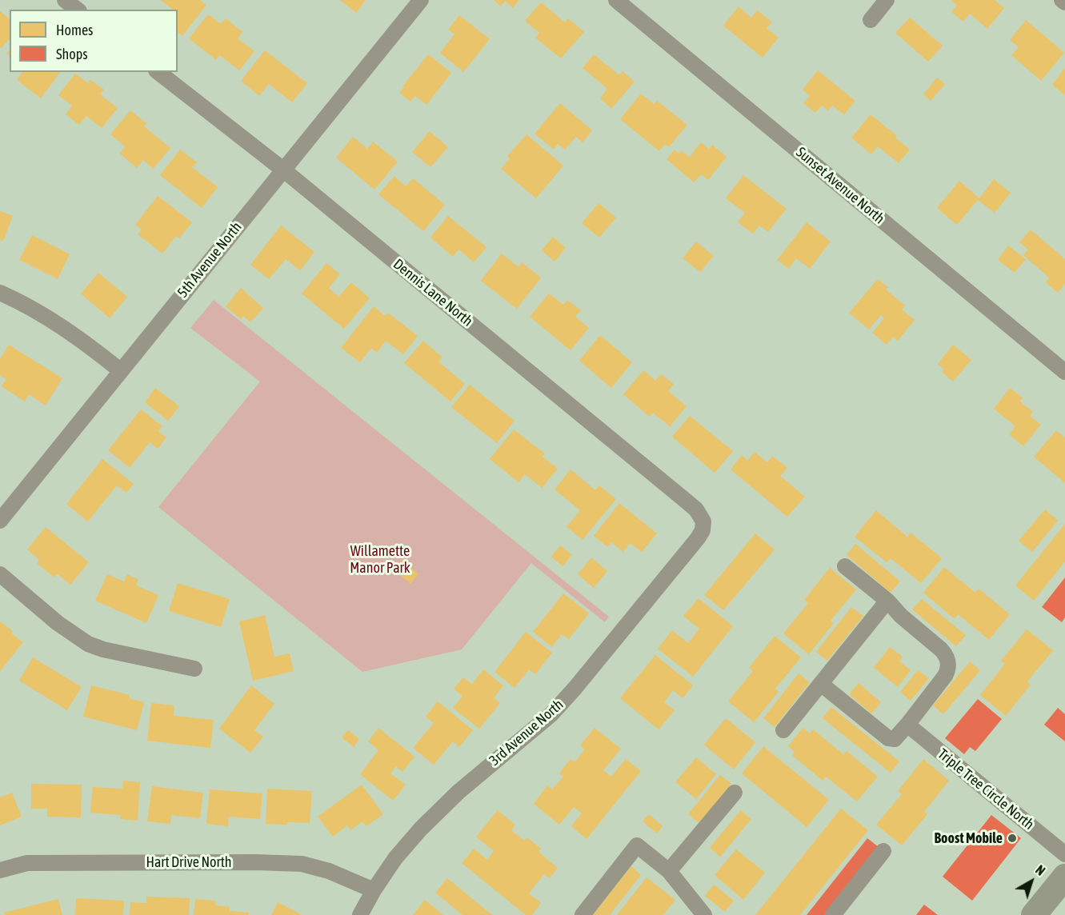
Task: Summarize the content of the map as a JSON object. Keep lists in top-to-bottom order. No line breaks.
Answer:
{"streets":{"street":["Sunset Avenue North","5th Avenue North","Dennis Lane North","3rd Avenue North","Triple Tree Circle North","Hart Drive North"]},"crossings":[["5th Avenue North","Dennis Lane North"],["Dennis Lane North","3rd Avenue North"],["3rd Avenue North","Hart Drive North"]],"parks":["Willamette Manor Park"],"places":["Boost Mobile"],"legend":["Homes","Shops"],"north":"top right"}
